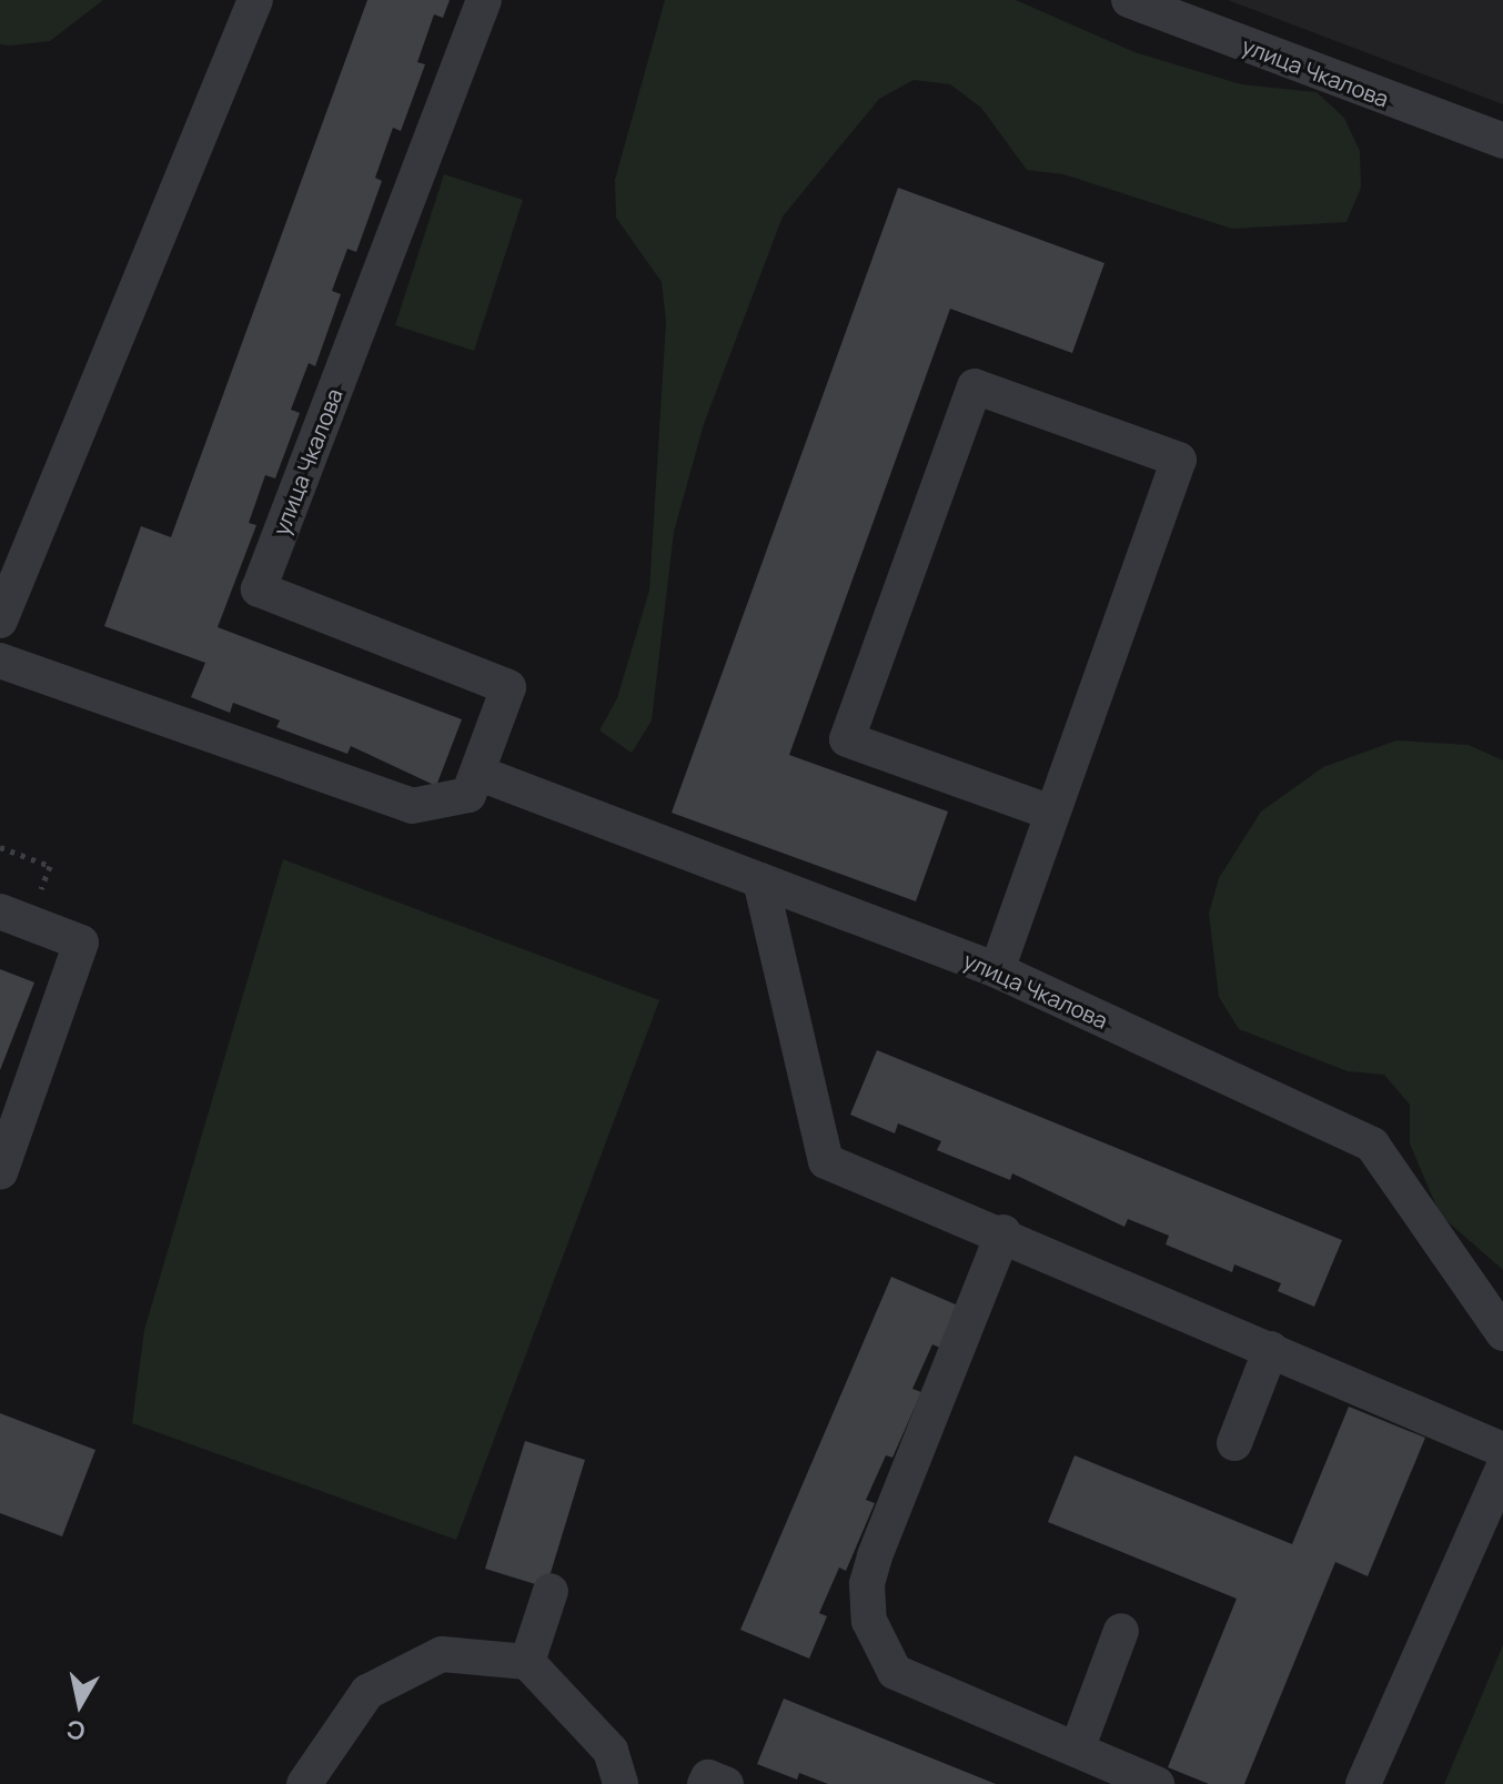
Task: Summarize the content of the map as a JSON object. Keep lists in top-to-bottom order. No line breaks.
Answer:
{"streets":{"street":["улица Чкалова"]},"north":"bottom"}
